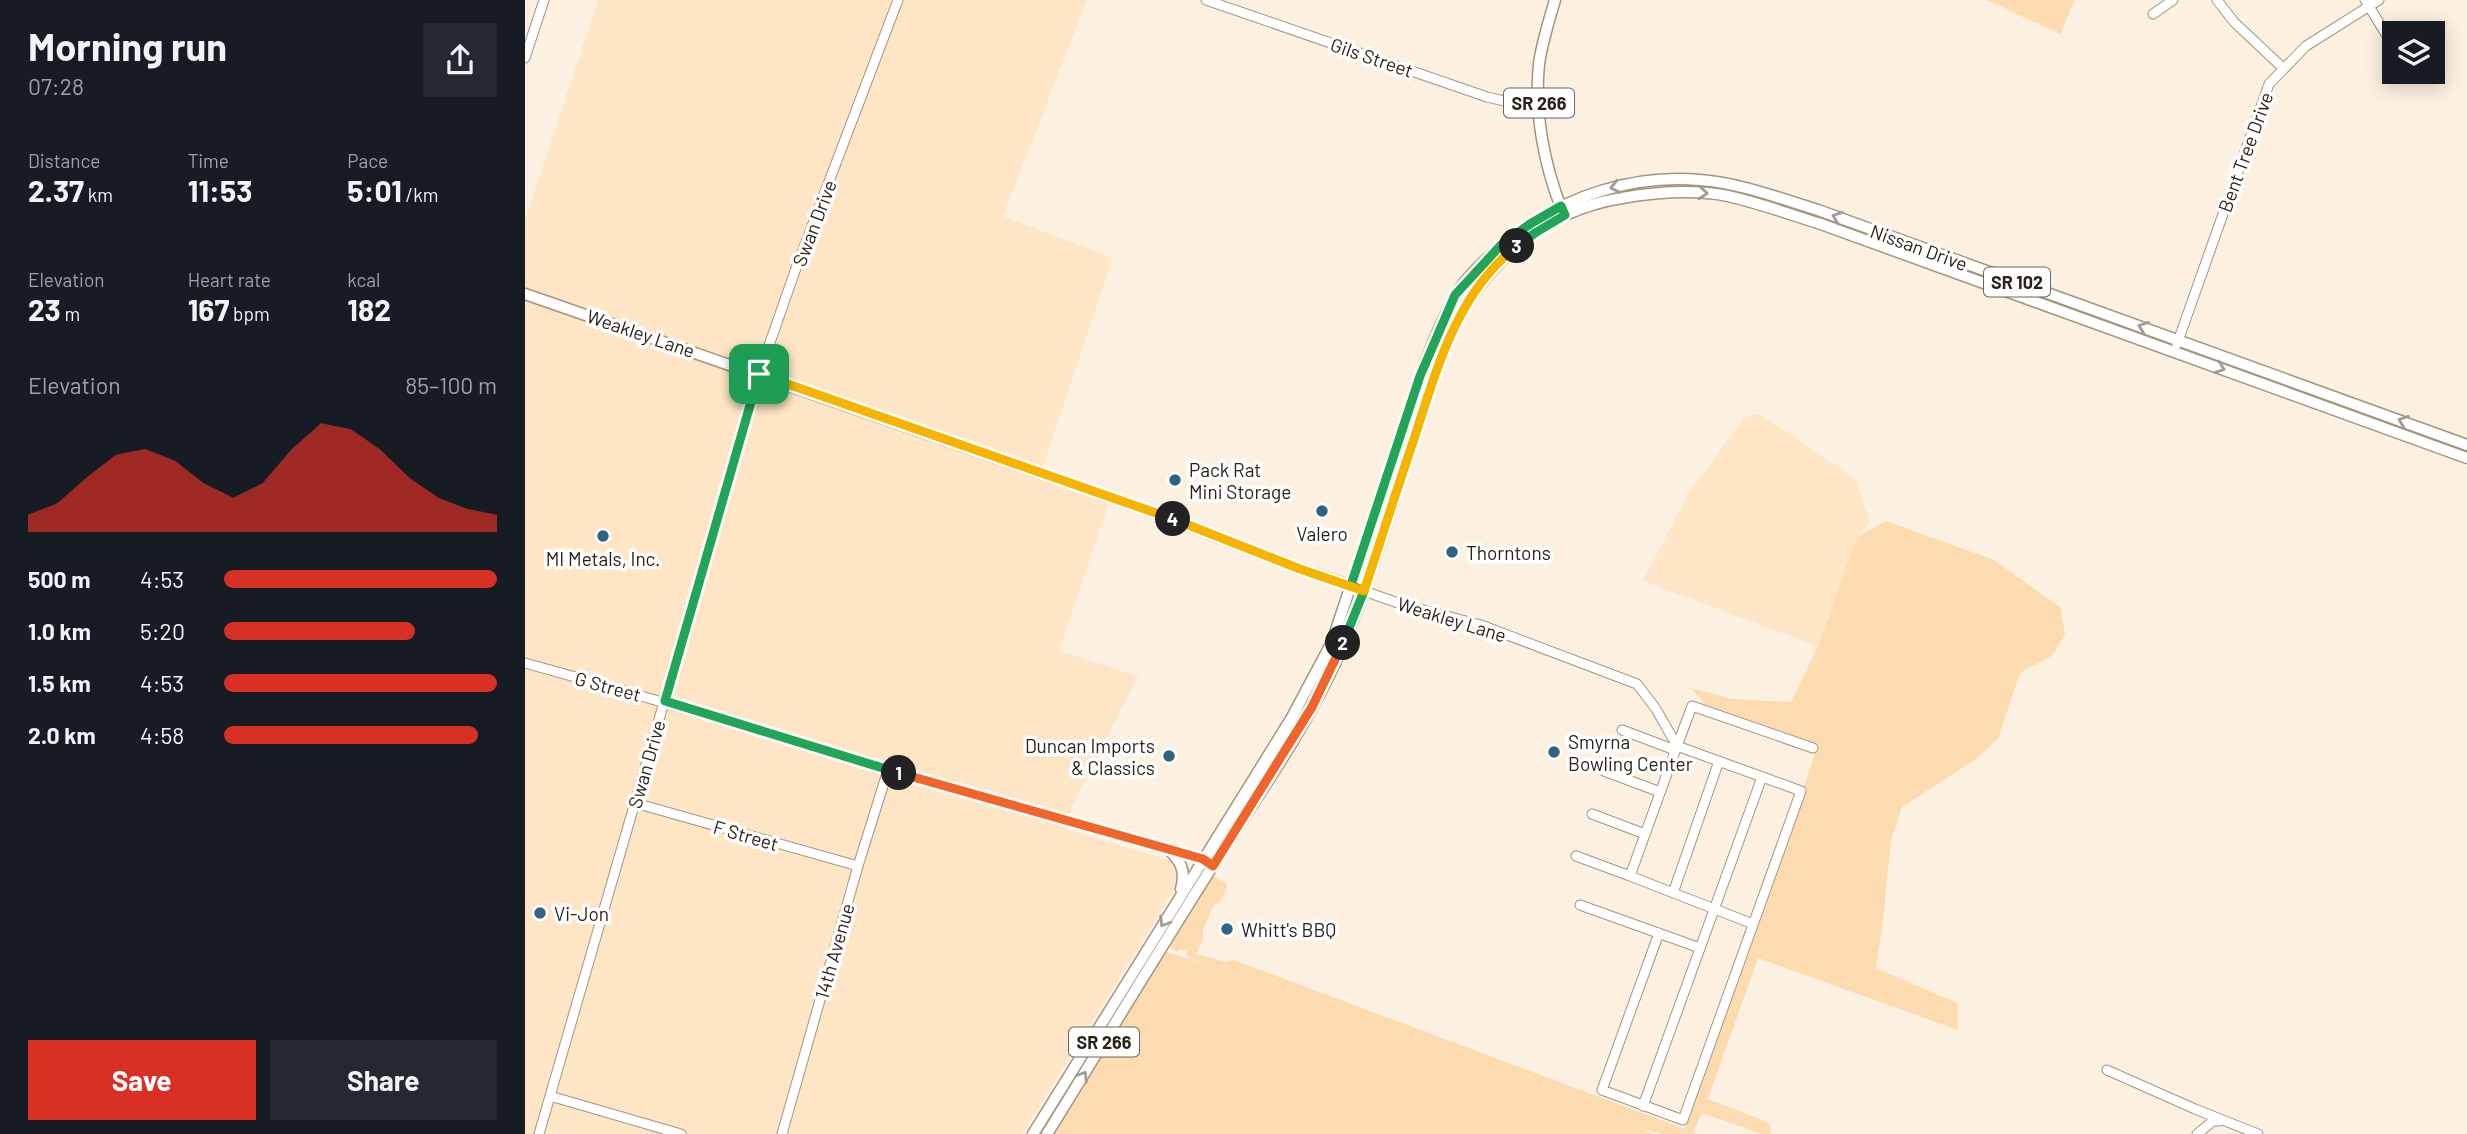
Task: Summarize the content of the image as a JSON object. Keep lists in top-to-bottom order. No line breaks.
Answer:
{"streets":{"main road":["SR 266","Nissan Drive","SR 102","Weakley Lane"],"street":["Gils Street","Bent Tree Drive","Swan Drive","G Street","F Street","14th Avenue"]},"crossings":[["Gils Street","SR 266"],["SR 266","Nissan Drive"],["SR 266","Weakley Lane"],["SR 266","G Street"],["Bent Tree Drive","Nissan Drive"],["Swan Drive","Weakley Lane"],["Swan Drive","G Street"],["Swan Drive","F Street"],["G Street","14th Avenue"],["F Street","14th Avenue"]],"places":["Pack Rat Mini Storage","Valero","MI Metals, Inc.","Thorntons","Smyrna Bowling Center","Duncan Imports & Classics","Vi-Jon","Whitt's BBQ"],"page":{"heading":["Morning run","07:28"],"stats":[["Distance","2.37 km"],["Time","11:53"],["Pace","5:01 /km"],["Elevation","23 m"],["Heart rate","167 bpm"],["kcal","182"]],"pins":["3","4","2","1"],"chart":["Elevation","85–100 m"],"list":[{"name":"500 m","note":"4:53"},{"name":"1.0 km","note":"5:20"},{"name":"1.5 km","note":"4:53"},{"name":"2.0 km","note":"4:58"}],"buttons":["Save","Share"]}}
